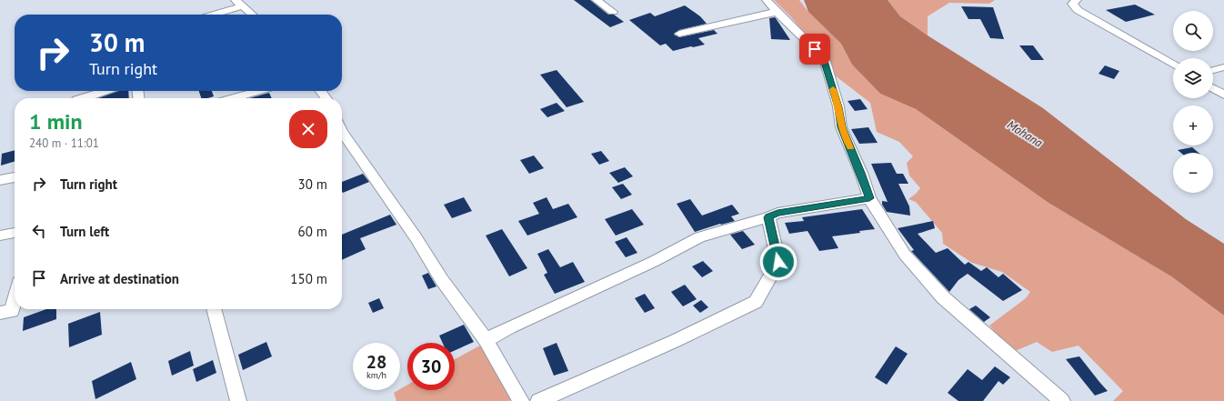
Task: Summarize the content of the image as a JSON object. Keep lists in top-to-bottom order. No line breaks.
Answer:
{"water":["Mohana"],"page":{"map_buttons":["+","−"],"turn":["30 m","Turn right"],"heading":["1 min","240 m · 11:01"],"list":[{"name":"Turn right","value":"30 m"},{"name":"Turn left","value":"60 m"},{"name":"Arrive at destination","value":"150 m"}],"speed":"28 km/h","limit":"30"}}
